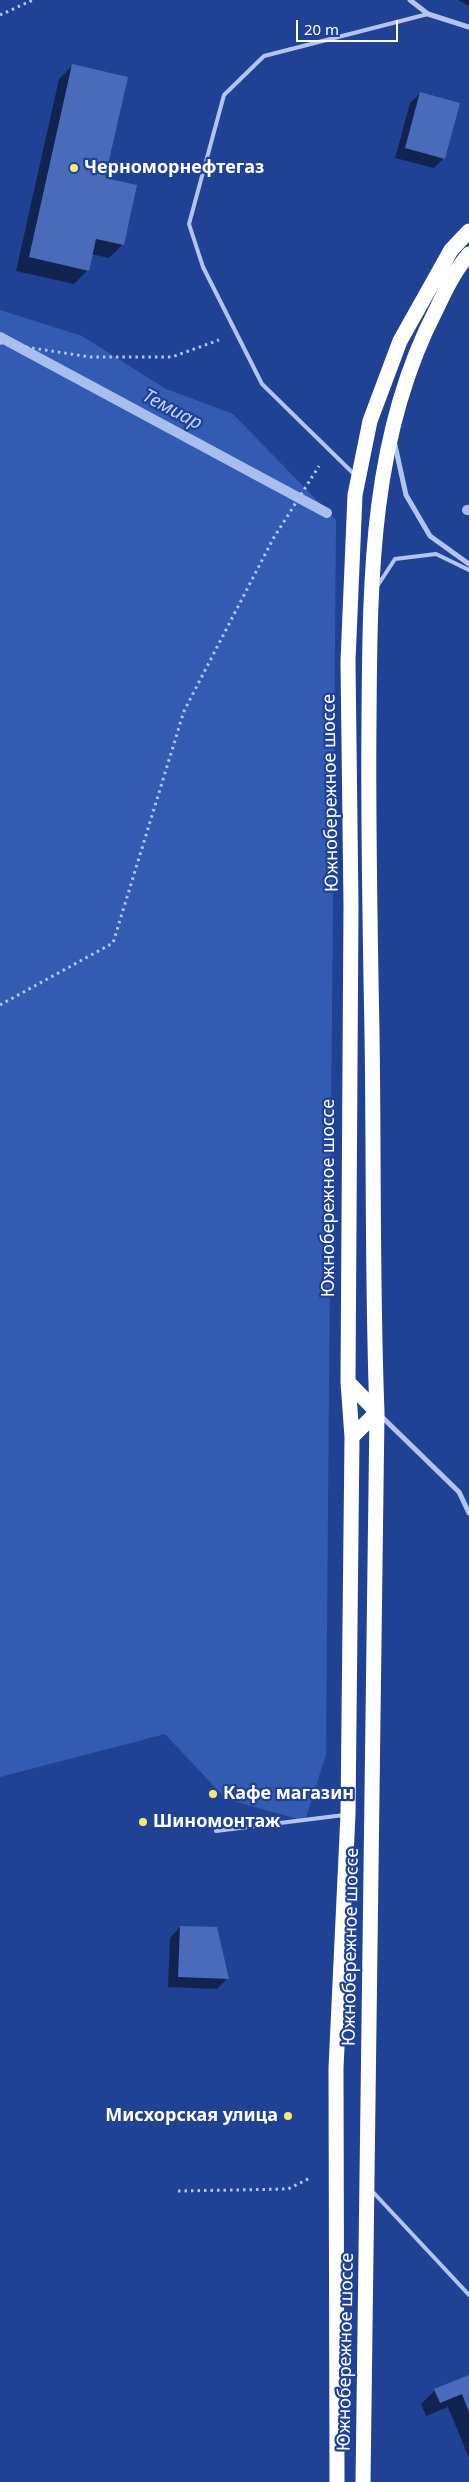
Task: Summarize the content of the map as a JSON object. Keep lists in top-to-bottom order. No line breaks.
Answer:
{"streets":{"highway":["Южнобережное шоссе"]},"water":["Темиар"],"places":["Черноморнефтегаз","Кафе магазин","Шиномонтаж","Мисхорская улица"],"scale_bar":"20 m"}
